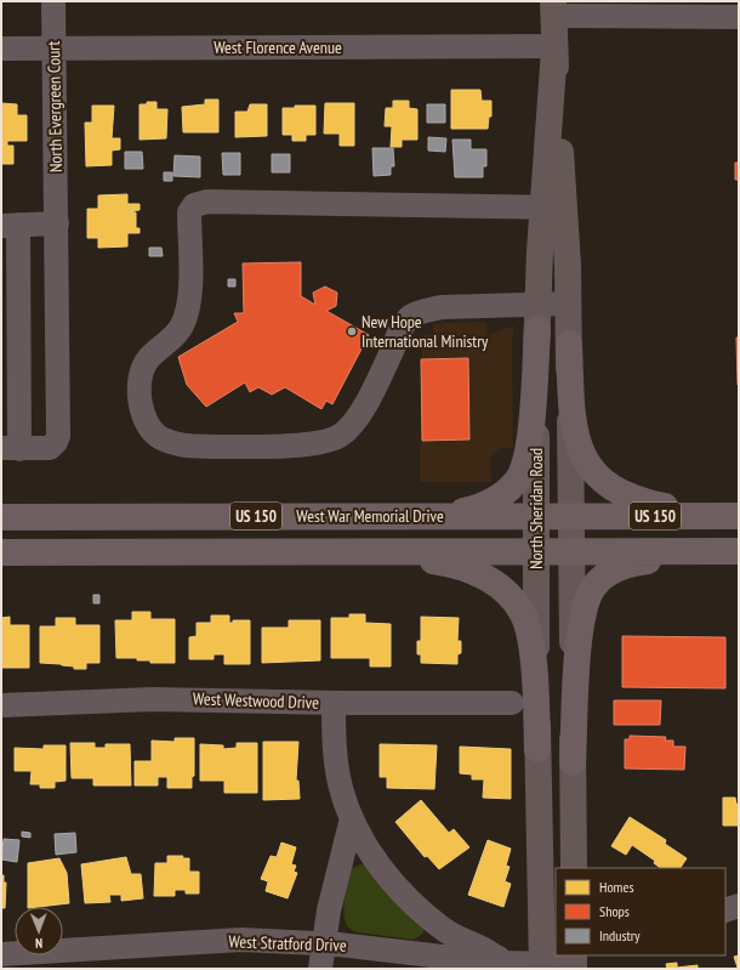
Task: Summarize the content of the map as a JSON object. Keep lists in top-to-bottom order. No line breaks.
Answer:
{"streets":{"highway":["US 150","West War Memorial Drive"],"main road":["North Sheridan Road"],"street":["West Florence Avenue","North Evergreen Court","West Westwood Drive","West Stratford Drive"]},"crossings":[["West Florence Avenue","North Evergreen Court"],["West Florence Avenue","North Sheridan Road"],["North Sheridan Road","West War Memorial Drive"],["North Sheridan Road","West Stratford Drive"]],"places":["New Hope International Ministry"],"legend":["Homes","Shops","Industry"],"north":"bottom"}
